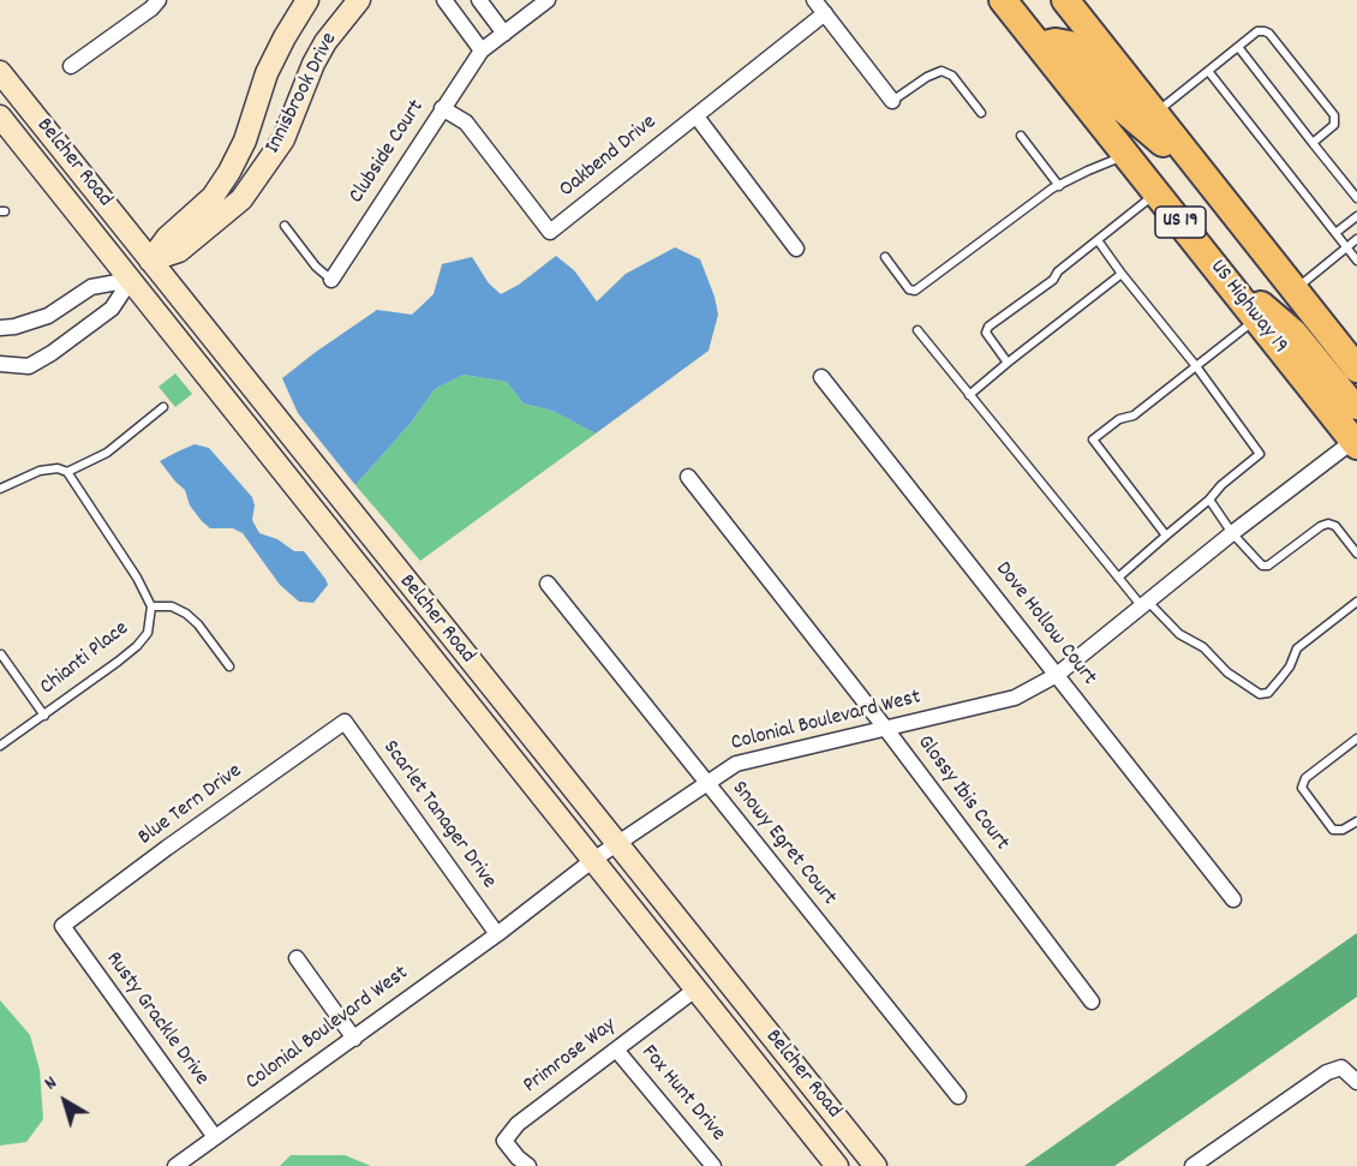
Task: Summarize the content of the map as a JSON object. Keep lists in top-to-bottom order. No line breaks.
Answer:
{"streets":{"highway":["US 19","US Highway 19"],"main road":["Innisbrook Drive","Belcher Road"],"street":["Clubside Court","Oakbend Drive","Dove Hollow Court","Colonial Boulevard West","Glossy Ibis Court","Blue Tern Drive","Scarlet Tanager Drive","Snowy Egret Court","Rusty Grackle Drive","Primrose Way","Fox Hunt Drive"],"lane":["Chianti Place"]},"crossings":[["Innisbrook Drive","Belcher Road"],["Clubside Court","Oakbend Drive"],["Belcher Road","Colonial Boulevard West"],["Belcher Road","Primrose Way"],["US Highway 19","Colonial Boulevard West"],["Dove Hollow Court","Colonial Boulevard West"],["Colonial Boulevard West","Glossy Ibis Court"],["Colonial Boulevard West","Scarlet Tanager Drive"],["Colonial Boulevard West","Snowy Egret Court"],["Colonial Boulevard West","Rusty Grackle Drive"],["Blue Tern Drive","Scarlet Tanager Drive"],["Blue Tern Drive","Rusty Grackle Drive"],["Primrose Way","Fox Hunt Drive"]],"north":"top left"}
